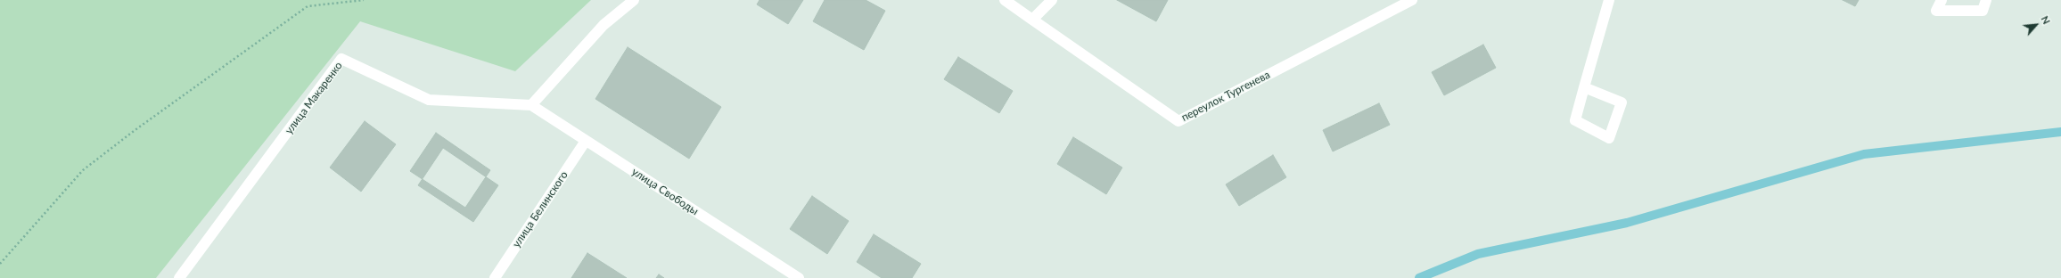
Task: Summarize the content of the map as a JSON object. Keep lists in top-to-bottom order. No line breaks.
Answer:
{"streets":{"street":["переулок Тургенева","улица Макаренко","улица Свободы","улица Белинского"]},"crossings":[["улица Макаренко","улица Свободы"],["улица Свободы","улица Белинского"]],"north":"top right"}
